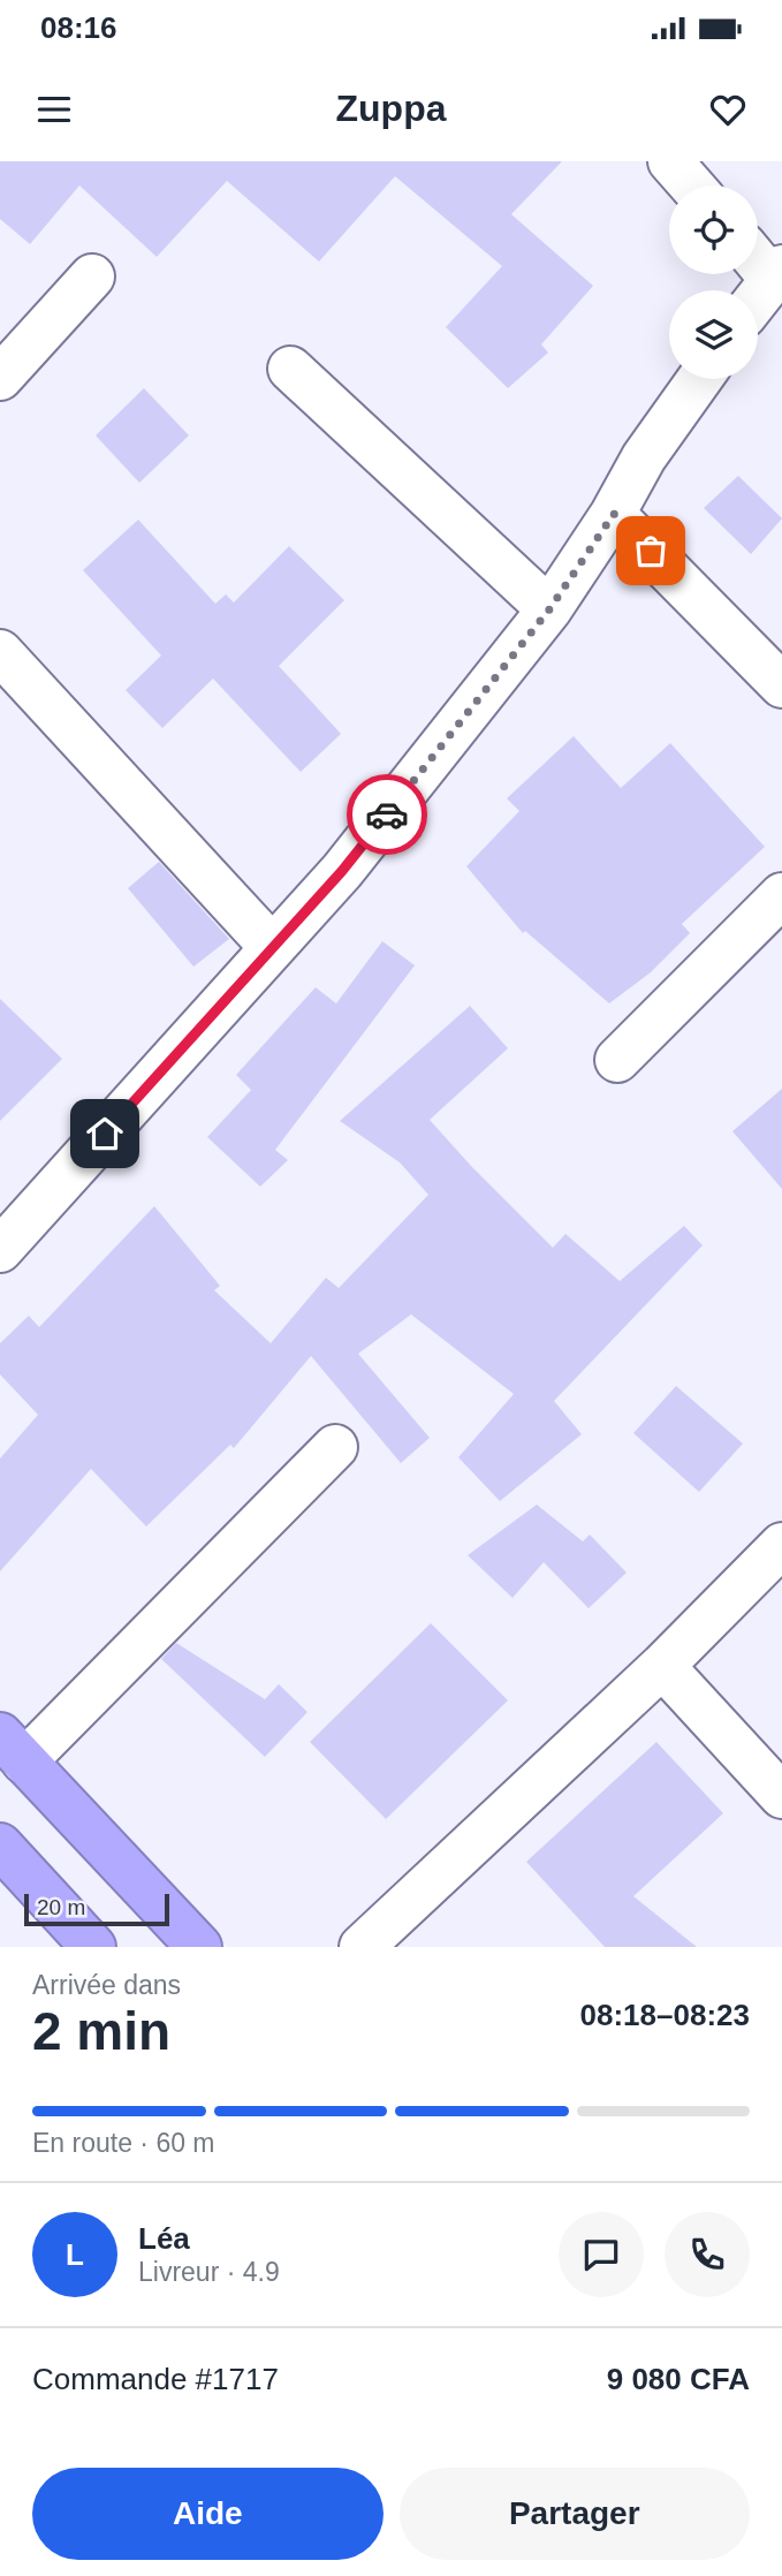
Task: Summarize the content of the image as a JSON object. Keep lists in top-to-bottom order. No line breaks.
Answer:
{"scale_bar":"20 m","page":{"status":"08:16","header":"Zuppa","scale":"20 m","heading":["2 min","Arrivée dans","08:18–08:23"],"panel":["Léa","Livreur · 4.9","Commande #1717","9 080 CFA"],"bar":"En route · 60 m","round":"L","buttons":["Aide","Partager"]}}
